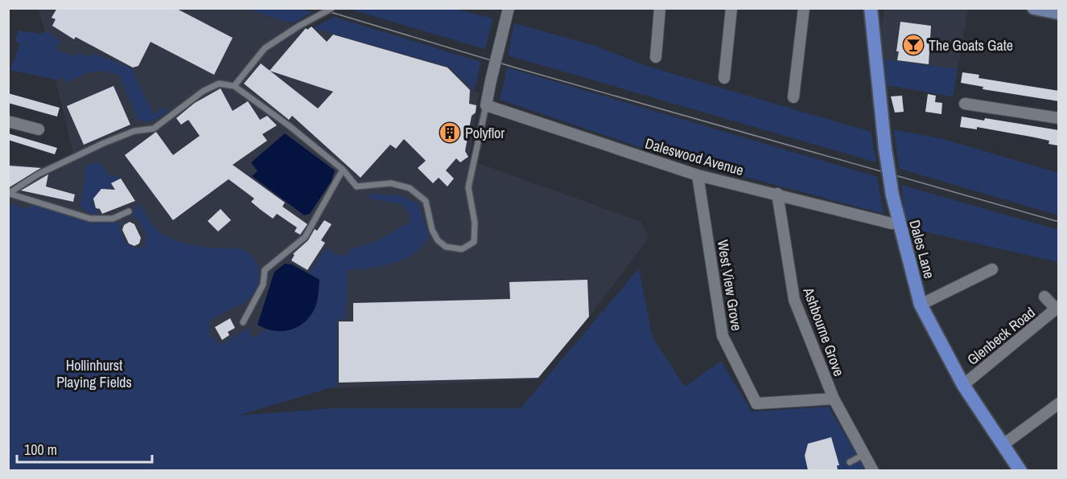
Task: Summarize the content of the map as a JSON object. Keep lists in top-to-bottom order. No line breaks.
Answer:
{"streets":{"main road":["Dales Lane"],"street":["Daleswood Avenue","West View Grove","Ashbourne Grove","Glenbeck Road"]},"crossings":[["Daleswood Avenue","Dales Lane"],["Daleswood Avenue","West View Grove"],["Daleswood Avenue","Ashbourne Grove"],["Dales Lane","Glenbeck Road"],["West View Grove","Ashbourne Grove"]],"parks":["Hollinhurst Playing Fields"],"places":{"bar":["The Goats Gate"],"building":["Polyflor"]},"scale_bar":"100 m"}
